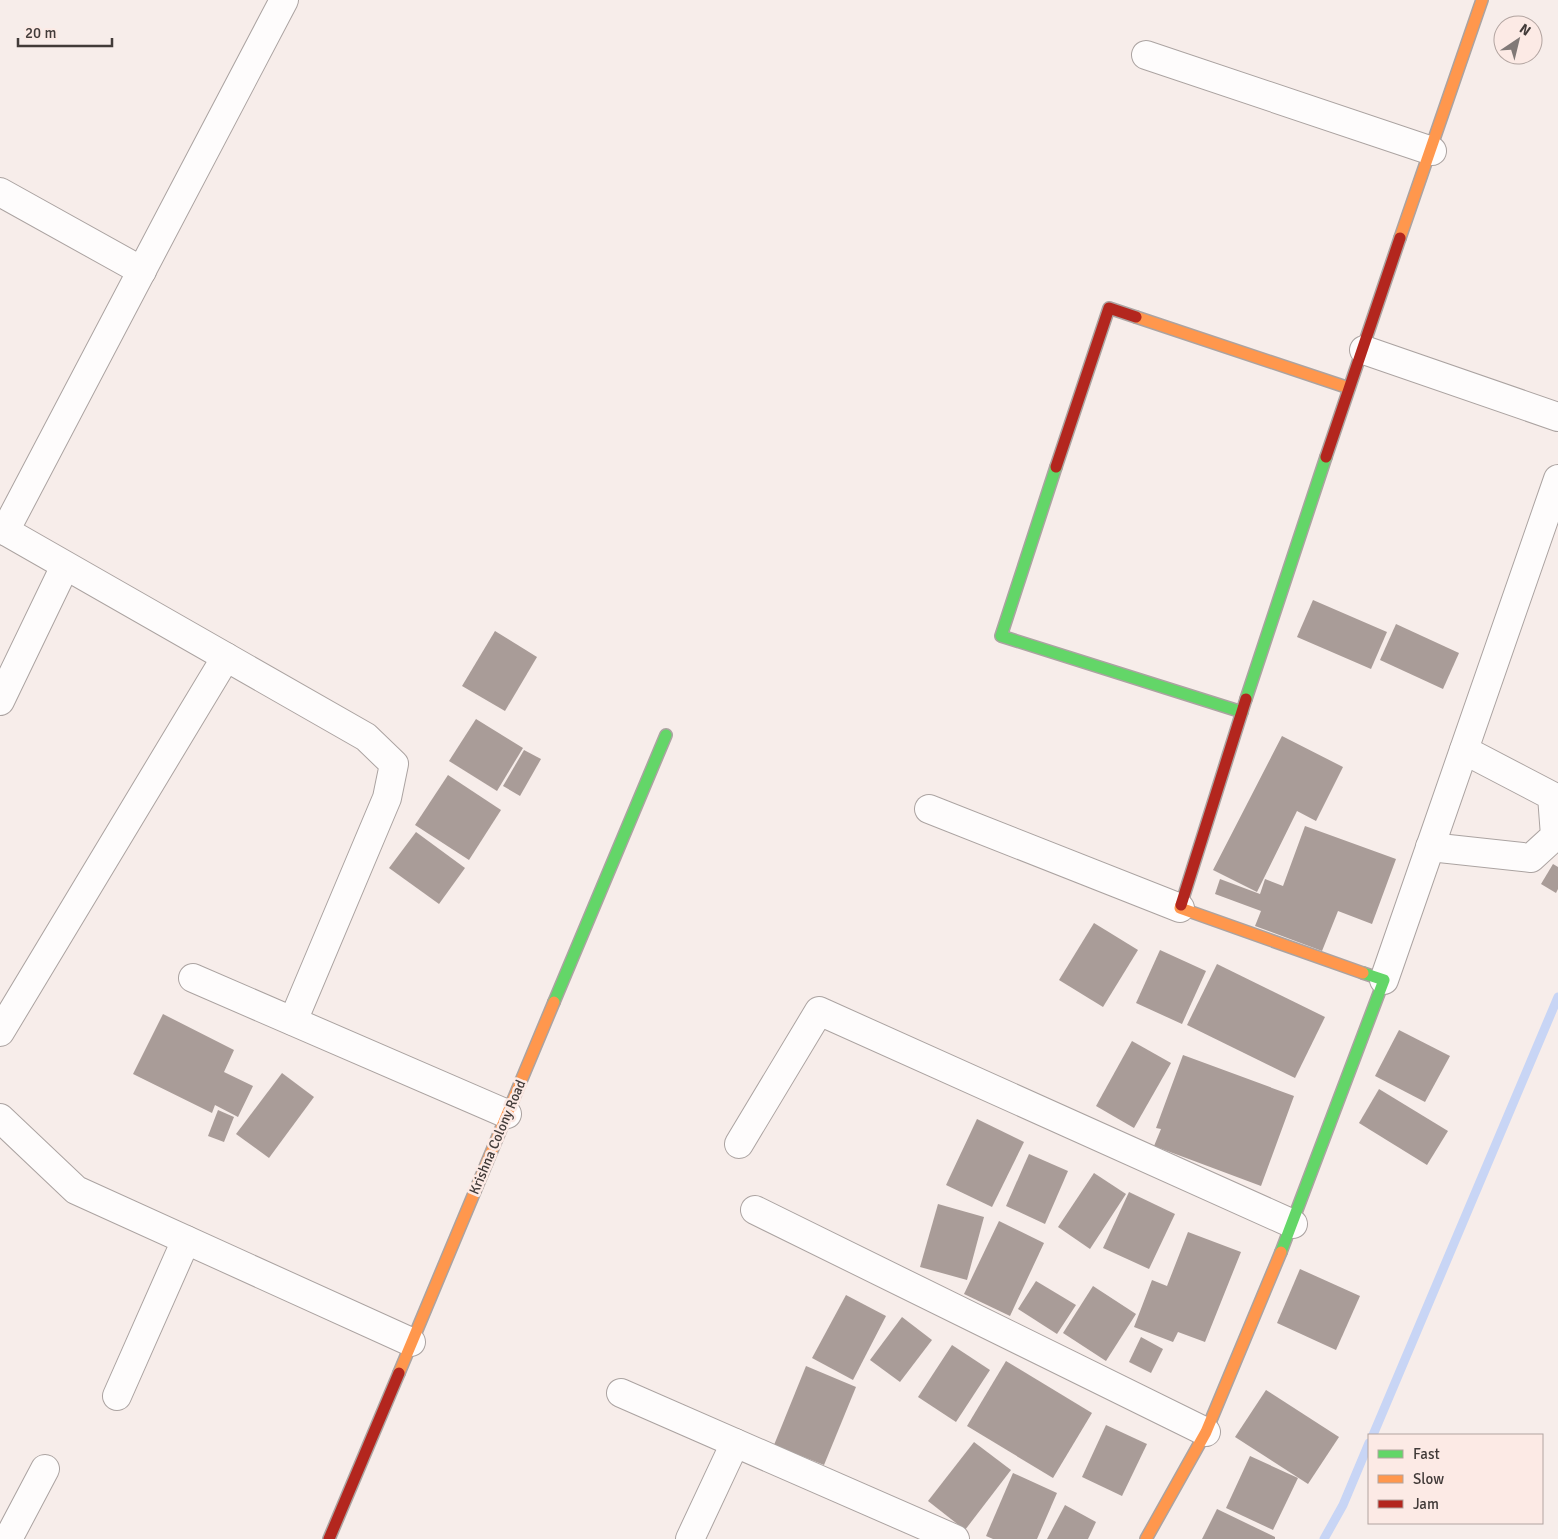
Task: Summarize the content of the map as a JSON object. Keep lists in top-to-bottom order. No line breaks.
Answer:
{"streets":{"street":["Krishna Colony Road"]},"legend":["Fast","Slow","Jam"],"scale_bar":"20 m","north":"top right"}
